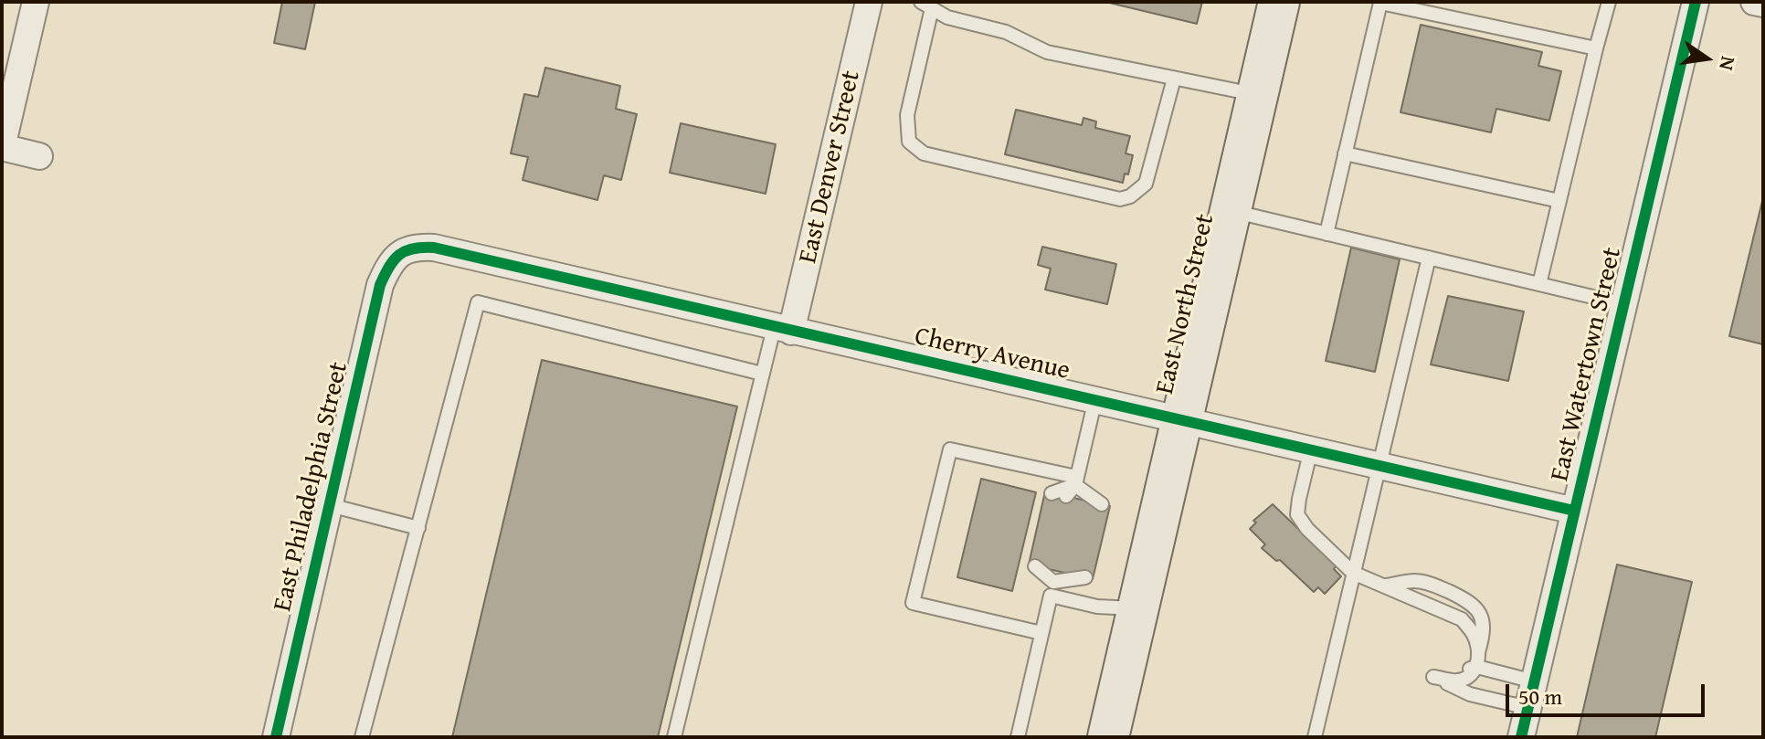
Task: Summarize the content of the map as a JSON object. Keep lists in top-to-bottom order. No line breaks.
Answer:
{"streets":{"main road":["East North Street"],"street":["East Denver Street","Cherry Avenue","East Watertown Street","East Philadelphia Street"]},"crossings":[["East Denver Street","Cherry Avenue"],["East North Street","Cherry Avenue"],["Cherry Avenue","East Watertown Street"],["Cherry Avenue","East Philadelphia Street"]],"scale_bar":"50 m","north":"right"}
